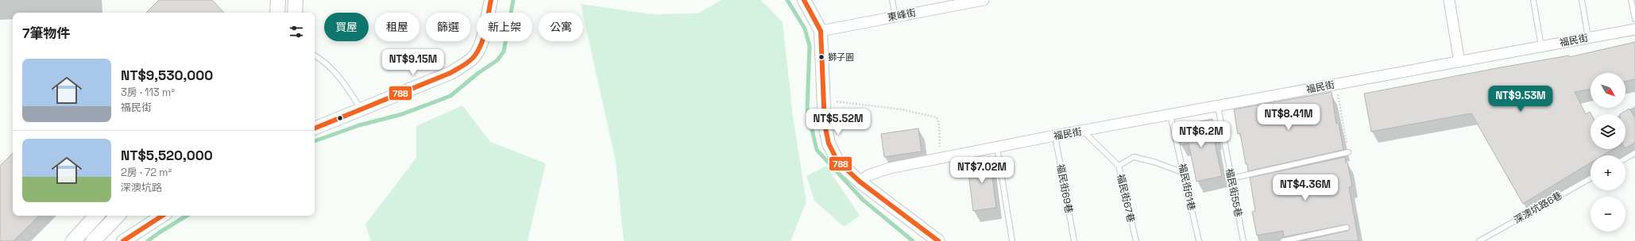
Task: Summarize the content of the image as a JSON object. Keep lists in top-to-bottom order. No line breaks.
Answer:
{"streets":{"street":["東峰街","福民街"],"lane":["福民街61巷","福民街69巷","福民街55巷","福民街67巷","深澳坑路6巷"]},"crossings":[["福民街","福民街61巷"],["福民街","福民街69巷"],["福民街","福民街55巷"],["福民街","福民街67巷"]],"places":["獅子園"],"lines":["transit line 788"],"north":"bottom right","page":{"chip":["買屋","租屋","篩選","新上架","公寓"],"heading":"7筆物件","price":["NT$9.15M","NT$9.53M","NT$8.41M","NT$5.52M","NT$6.2M","NT$7.02M","NT$4.36M"],"list":[{"name":"NT$9,530,000","note":"3房 · 113 m² · 福民街"},{"name":"NT$5,520,000","note":"2房 · 72 m² · 深澳坑路"}],"map_buttons":["+","−"]}}
